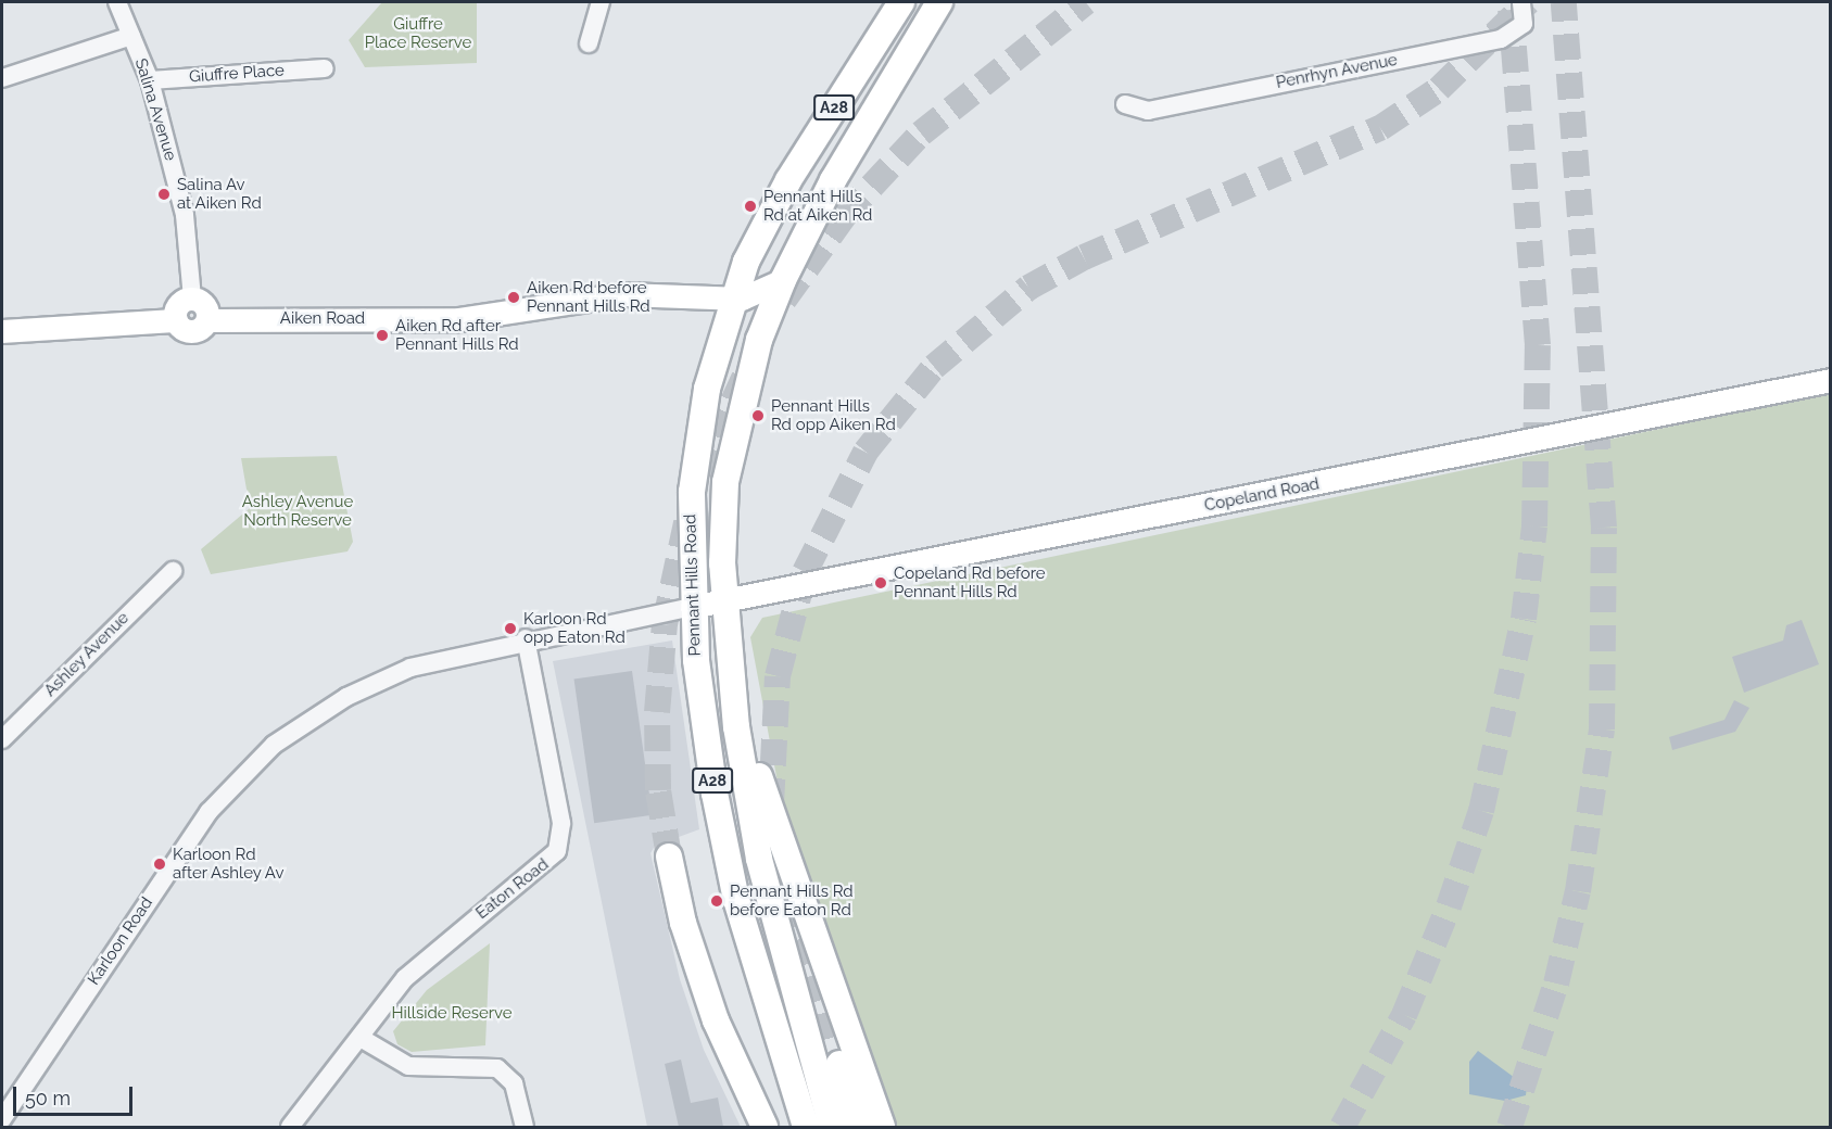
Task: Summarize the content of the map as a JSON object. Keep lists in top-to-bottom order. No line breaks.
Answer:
{"streets":{"highway":["A28","Pennant Hills Road"],"main road":["Aiken Road","Copeland Road"],"street":["Penrhyn Avenue","Giuffre Place","Salina Avenue","Ashley Avenue","Eaton Road","Karloon Road"]},"crossings":[["Giuffre Place","Salina Avenue"],["Salina Avenue","Aiken Road"],["Aiken Road","Pennant Hills Road"],["Copeland Road","Pennant Hills Road"],["Eaton Road","Karloon Road"]],"parks":["Giuffre Place Reserve","Ashley Avenue North Reserve","Hillside Reserve"],"places":["Salina Av at Aiken Rd","Pennant Hills Rd at Aiken Rd","Aiken Rd before Pennant Hills Rd","Aiken Rd after Pennant Hills Rd","Pennant Hills Rd opp Aiken Rd","Copeland Rd before Pennant Hills Rd","Karloon Rd opp Eaton Rd","Karloon Rd after Ashley Av","Pennant Hills Rd before Eaton Rd"],"scale_bar":"50 m"}
